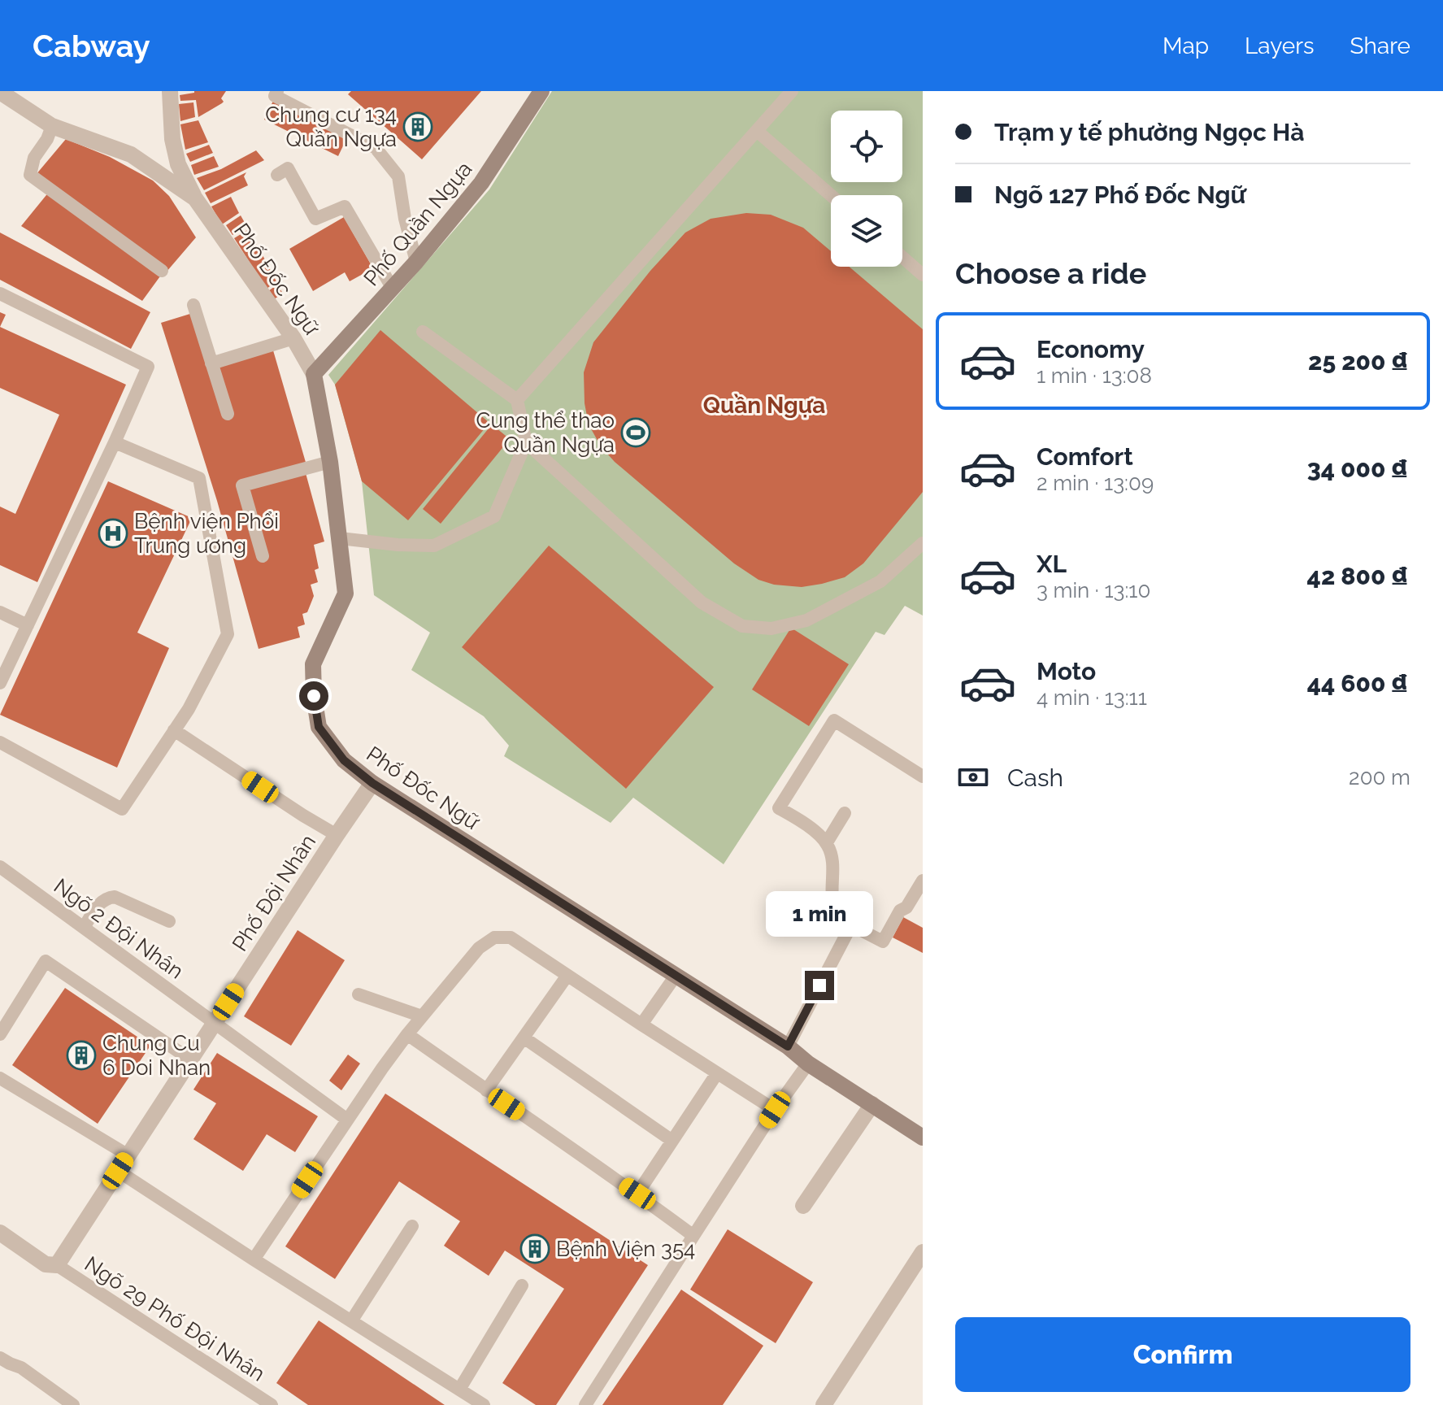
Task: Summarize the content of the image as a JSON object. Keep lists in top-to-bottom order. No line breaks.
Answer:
{"streets":{"street":["Phố Quần Ngựa","Phố Đốc Ngữ","Phố Đội Nhân"],"lane":["Ngõ 2 Đội Nhân","Ngõ 29 Phố Đội Nhân"]},"crossings":[["Phố Quần Ngựa","Phố Đốc Ngữ"],["Phố Đốc Ngữ","Phố Đội Nhân"],["Phố Đội Nhân","Ngõ 2 Đội Nhân"],["Phố Đội Nhân","Ngõ 29 Phố Đội Nhân"]],"districts":["Quần Ngựa"],"places":{"building":["Chung cư 134 Quần Ngựa","Chung Cu 6 Doi Nhan","Bệnh Viện 354"],"sports":["Cung thể thao Quần Ngựa"],"hospital":["Bệnh viện Phổi Trung ương"]},"page":{"header":"Cabway","nav":["Map","Layers","Share"],"banner":["Trạm y tế phường Ngọc Hà","Ngõ 127 Phố Đốc Ngữ"],"heading":"Choose a ride","list":[{"name":"Economy","note":"1 min · 13:08","value":"25 200 ₫"},{"name":"Comfort","note":"2 min · 13:09","value":"34 000 ₫"},{"name":"XL","note":"3 min · 13:10","value":"42 800 ₫"},{"name":"Moto","note":"4 min · 13:11","value":"44 600 ₫"}],"pay":["Cash","200 m"],"bubble":"1 min","buttons":"Confirm"}}
